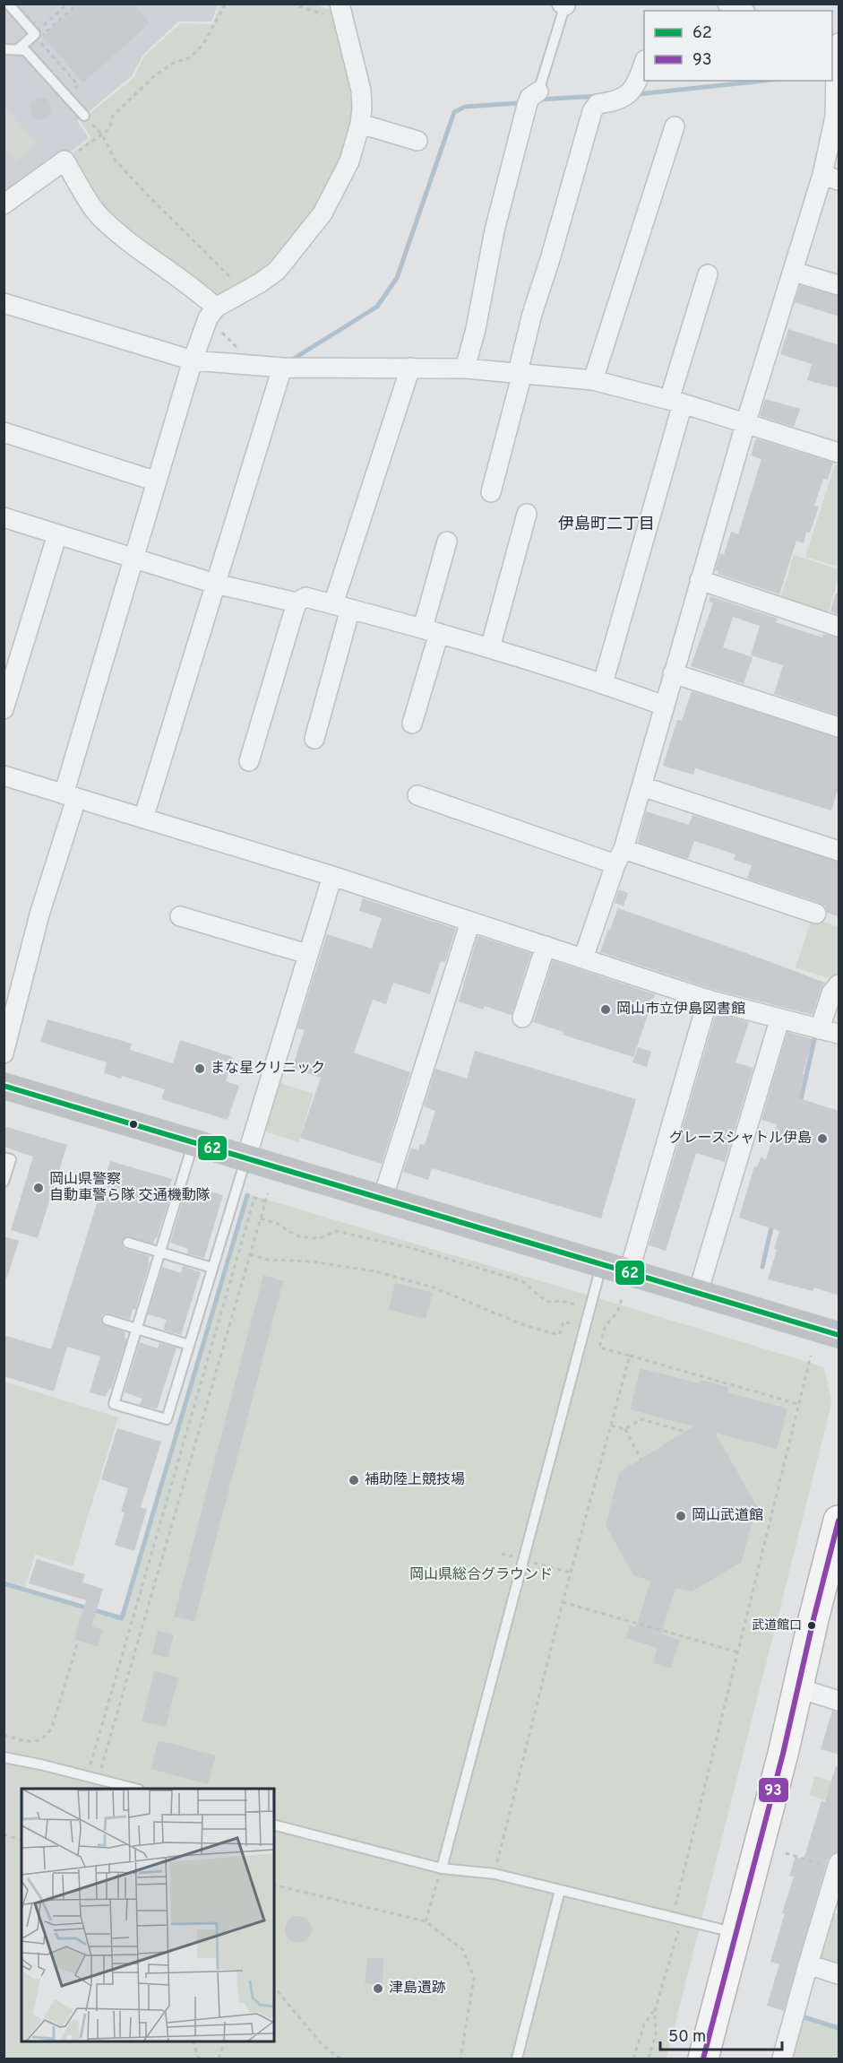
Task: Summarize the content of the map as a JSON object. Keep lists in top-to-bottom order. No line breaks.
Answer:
{"districts":["伊島町二丁目"],"parks":["岡山県総合グラウンド"],"places":["岡山市立伊島図書館","まな星クリニック","グレースシャトル伊島","岡山県警察 自動車警ら隊 交通機動隊","補助陸上競技場","岡山武道館","武道館口","津島遺跡"],"lines":["transit line 62","transit line 93"],"legend":["62","93"],"scale_bar":"50 m"}
